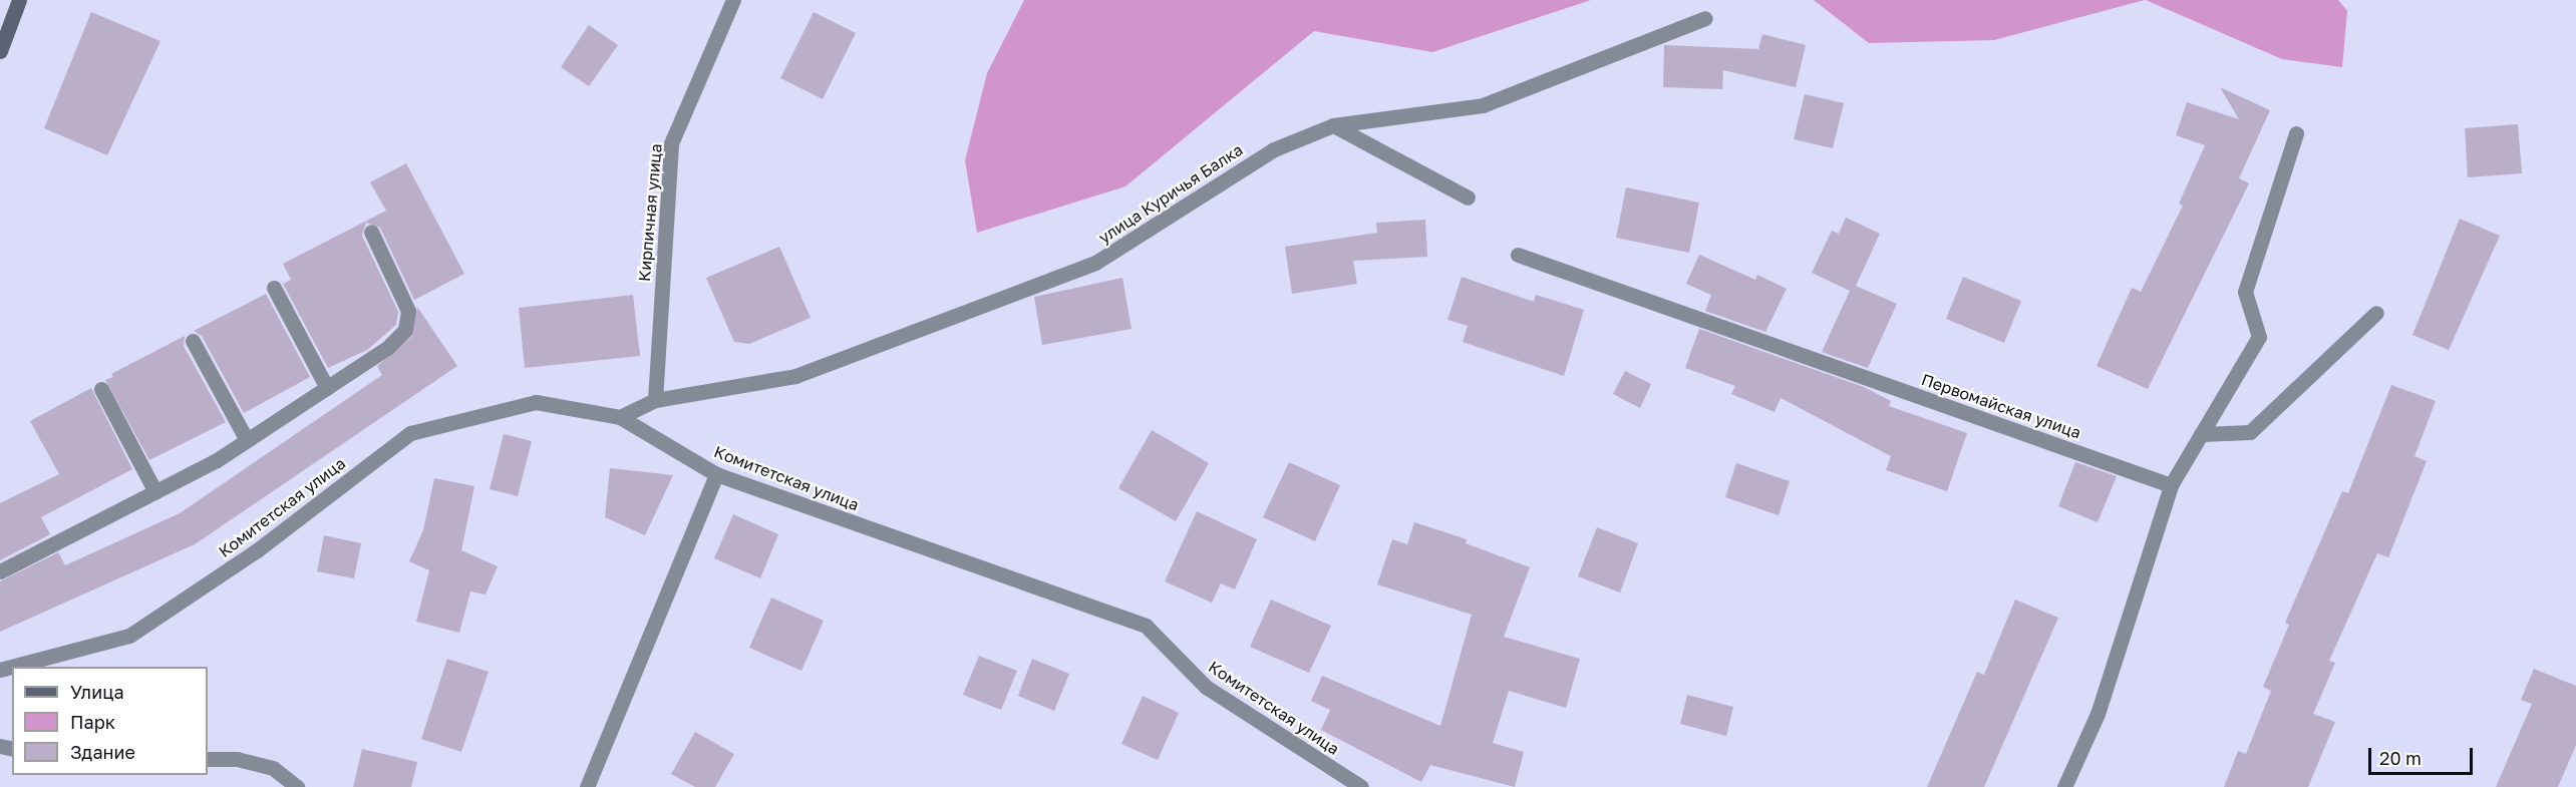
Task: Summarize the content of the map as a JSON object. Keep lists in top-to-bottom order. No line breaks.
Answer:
{"streets":{"street":["улица Куричья Балка","Кирпичная улица","Первомайская улица","Комитетская улица"]},"crossings":[["улица Куричья Балка","Кирпичная улица"]],"legend":["Улица","Парк","Здание"],"scale_bar":"20 m"}
